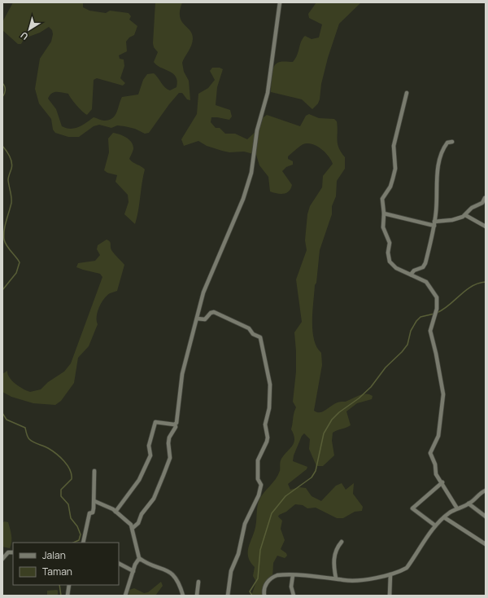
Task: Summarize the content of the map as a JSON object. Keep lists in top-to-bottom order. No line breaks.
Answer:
{"legend":["Jalan","Taman"],"north":"bottom left"}
